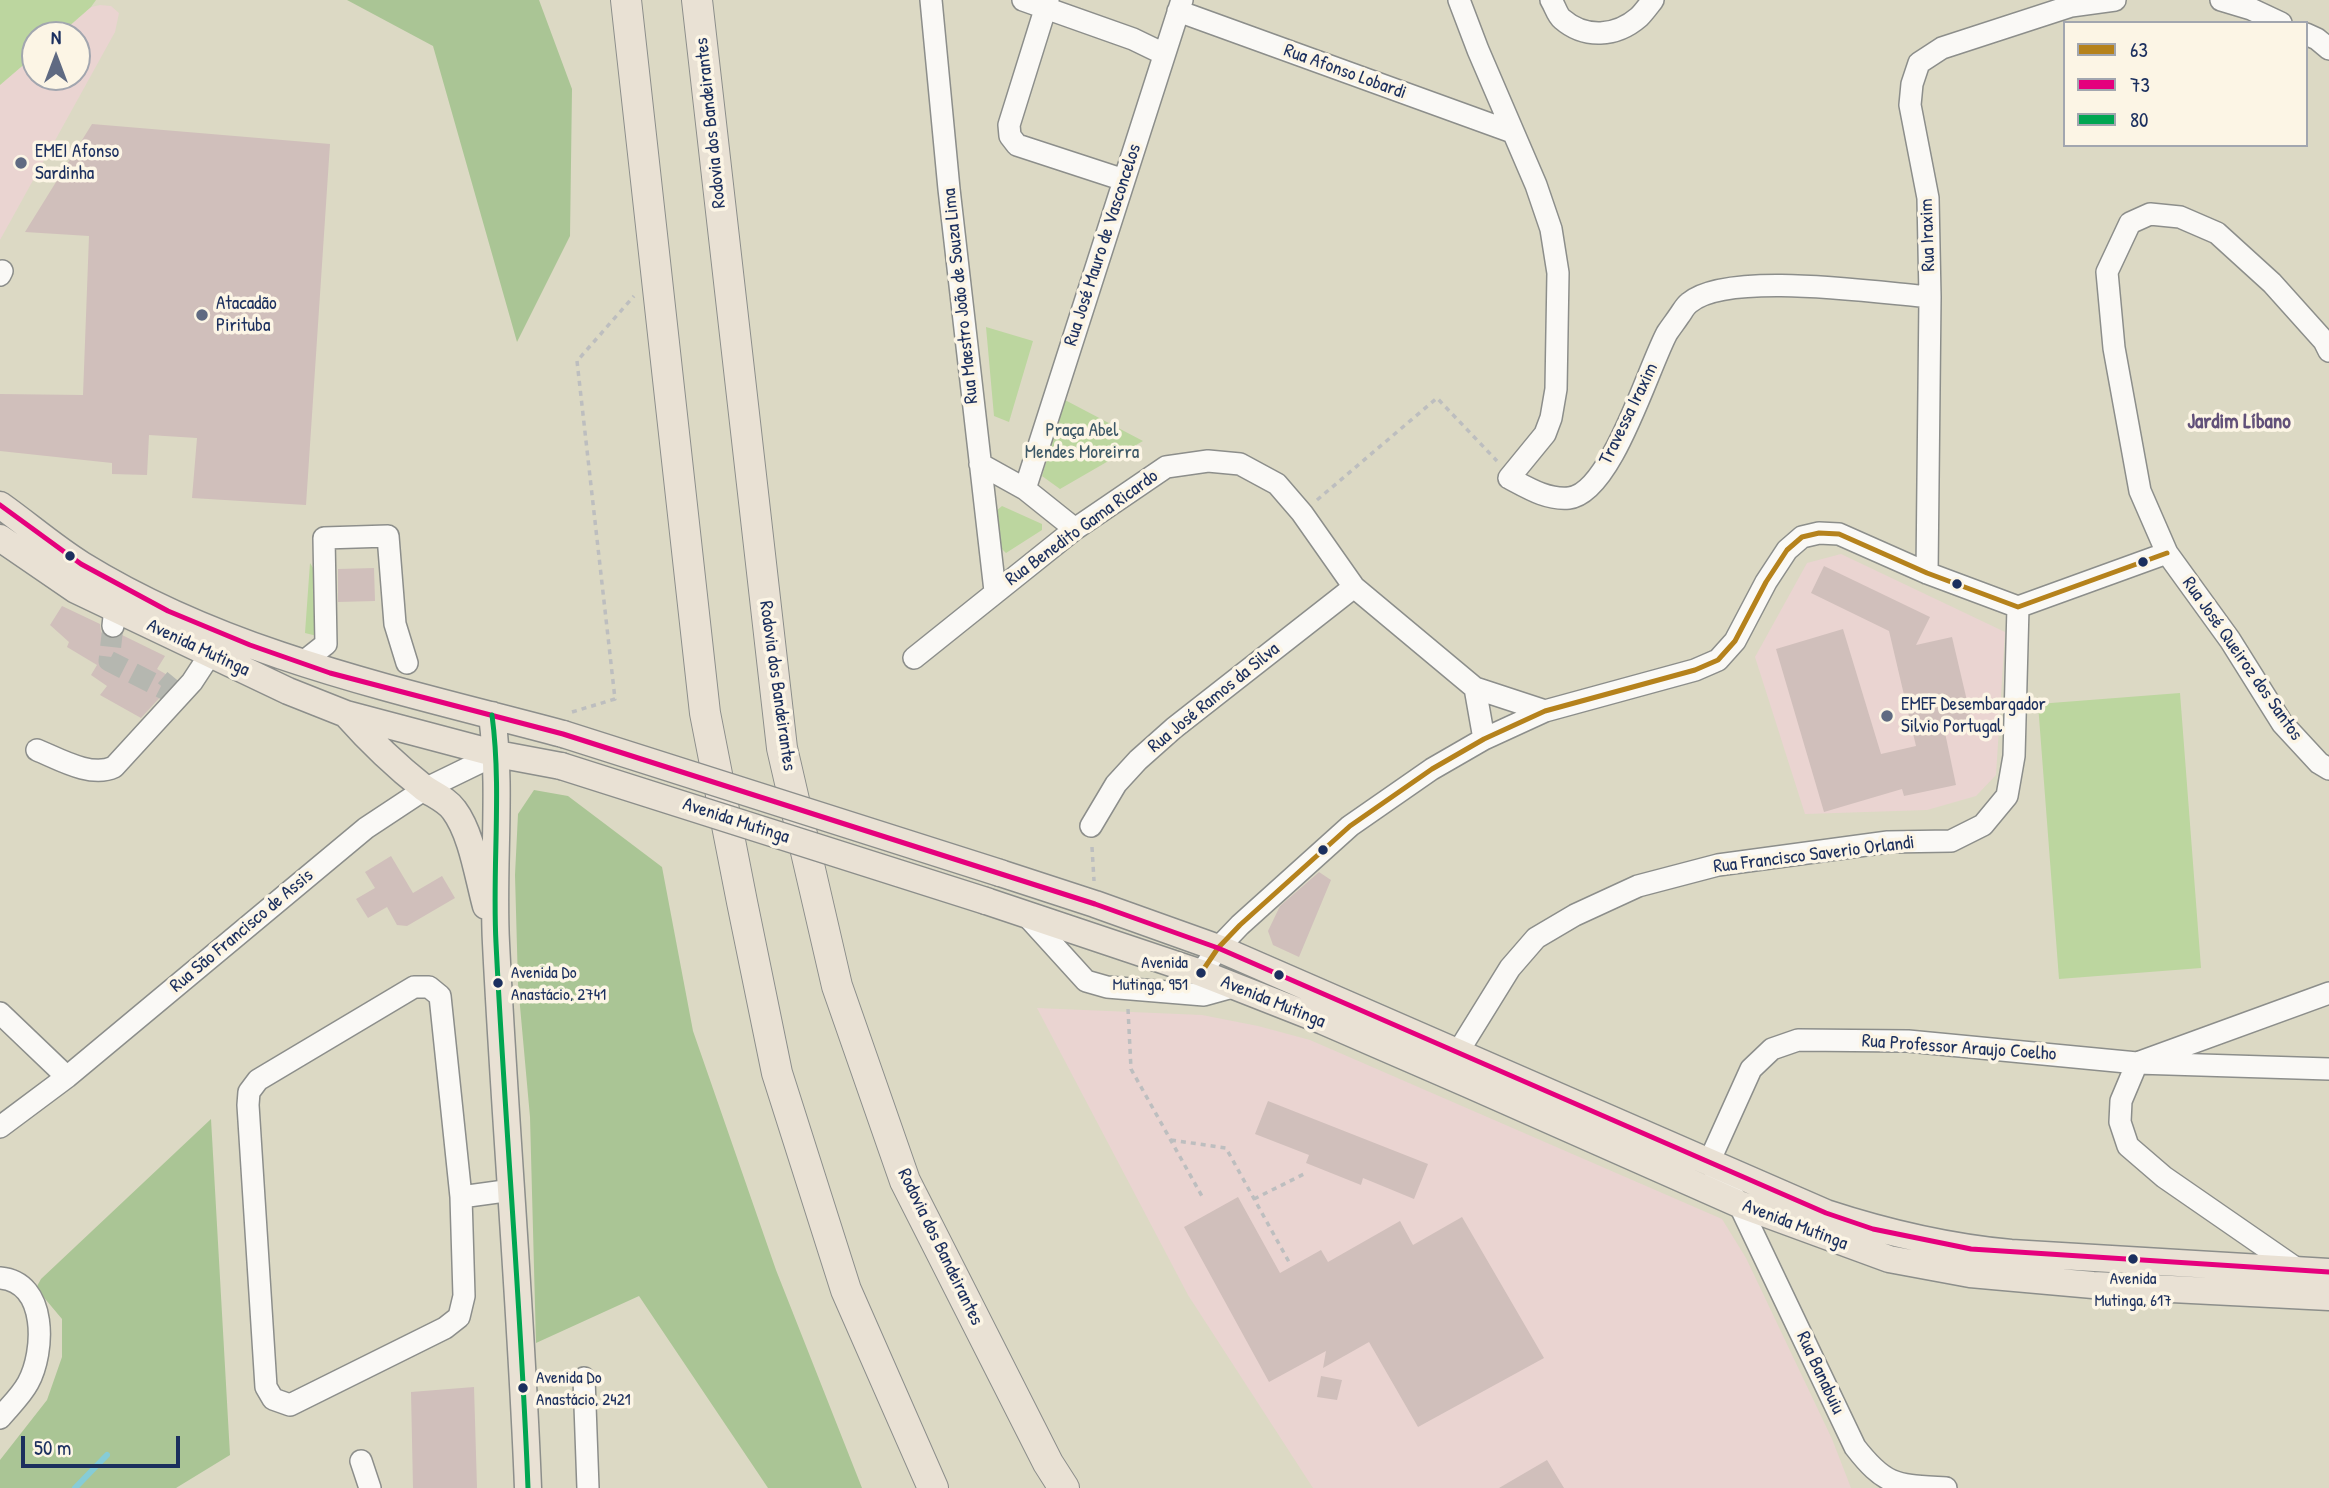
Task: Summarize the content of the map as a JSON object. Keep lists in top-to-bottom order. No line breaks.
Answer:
{"streets":{"highway":["Rodovia dos Bandeirantes"],"main road":["Avenida Mutinga"],"street":["Rua Afonso Lobardi","Rua Iraxim","Rua José Mauro de Vasconcelos","Rua Maestro João de Souza Lima","Travessa Iraxim","Rua Benedito Gama Ricardo","Rua José Queiroz dos Santos","Rua José Ramos da Silva","Rua Francisco Saverio Orlandi","Rua São Francisco de Assis","Rua Professor Araujo Coelho","Rua Banabuiu"]},"crossings":[["Rua Afonso Lobardi","Rua José Mauro de Vasconcelos"],["Rua Iraxim","Travessa Iraxim"],["Rua Maestro João de Souza Lima","Rua Benedito Gama Ricardo"],["Rua Benedito Gama Ricardo","Rua José Ramos da Silva"],["Avenida Mutinga","Rua Francisco Saverio Orlandi"],["Avenida Mutinga","Rua São Francisco de Assis"],["Avenida Mutinga","Rua Professor Araujo Coelho"],["Avenida Mutinga","Rua Banabuiu"]],"districts":["Jardim Líbano"],"parks":["Praça Abel Mendes Moreirra"],"places":["EMEI Afonso Sardinha","Atacadão Pirituba","EMEF Desembargador Silvio Portugal","Avenida Mutinga, 951","Avenida Do Anastácio, 2741","Avenida Mutinga, 617","Avenida Do Anastácio, 2421"],"lines":["transit line 73","transit line 63","transit line 80"],"legend":["63","73","80"],"scale_bar":"50 m","north":"top"}
